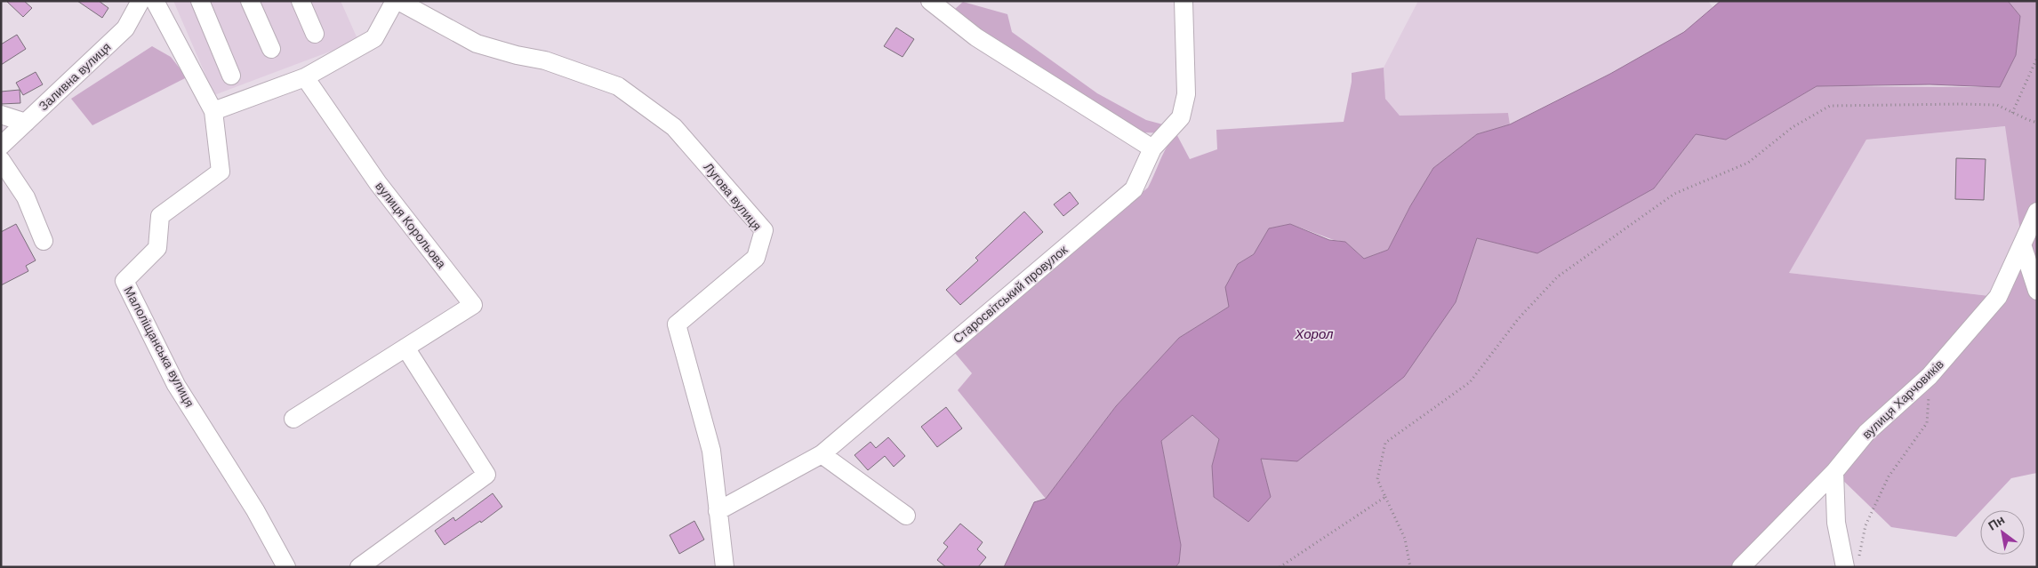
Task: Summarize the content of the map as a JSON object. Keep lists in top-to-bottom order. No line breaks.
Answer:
{"streets":{"street":["Заливна вулиця","Лугова вулиця","вулиця Корольова","Старосвітський провулок","Малоліщанська вулиця","вулиця Харчовиків"]},"crossings":[["Лугова вулиця","Старосвітський провулок"]],"water":["Хорол"],"north":"top left"}
